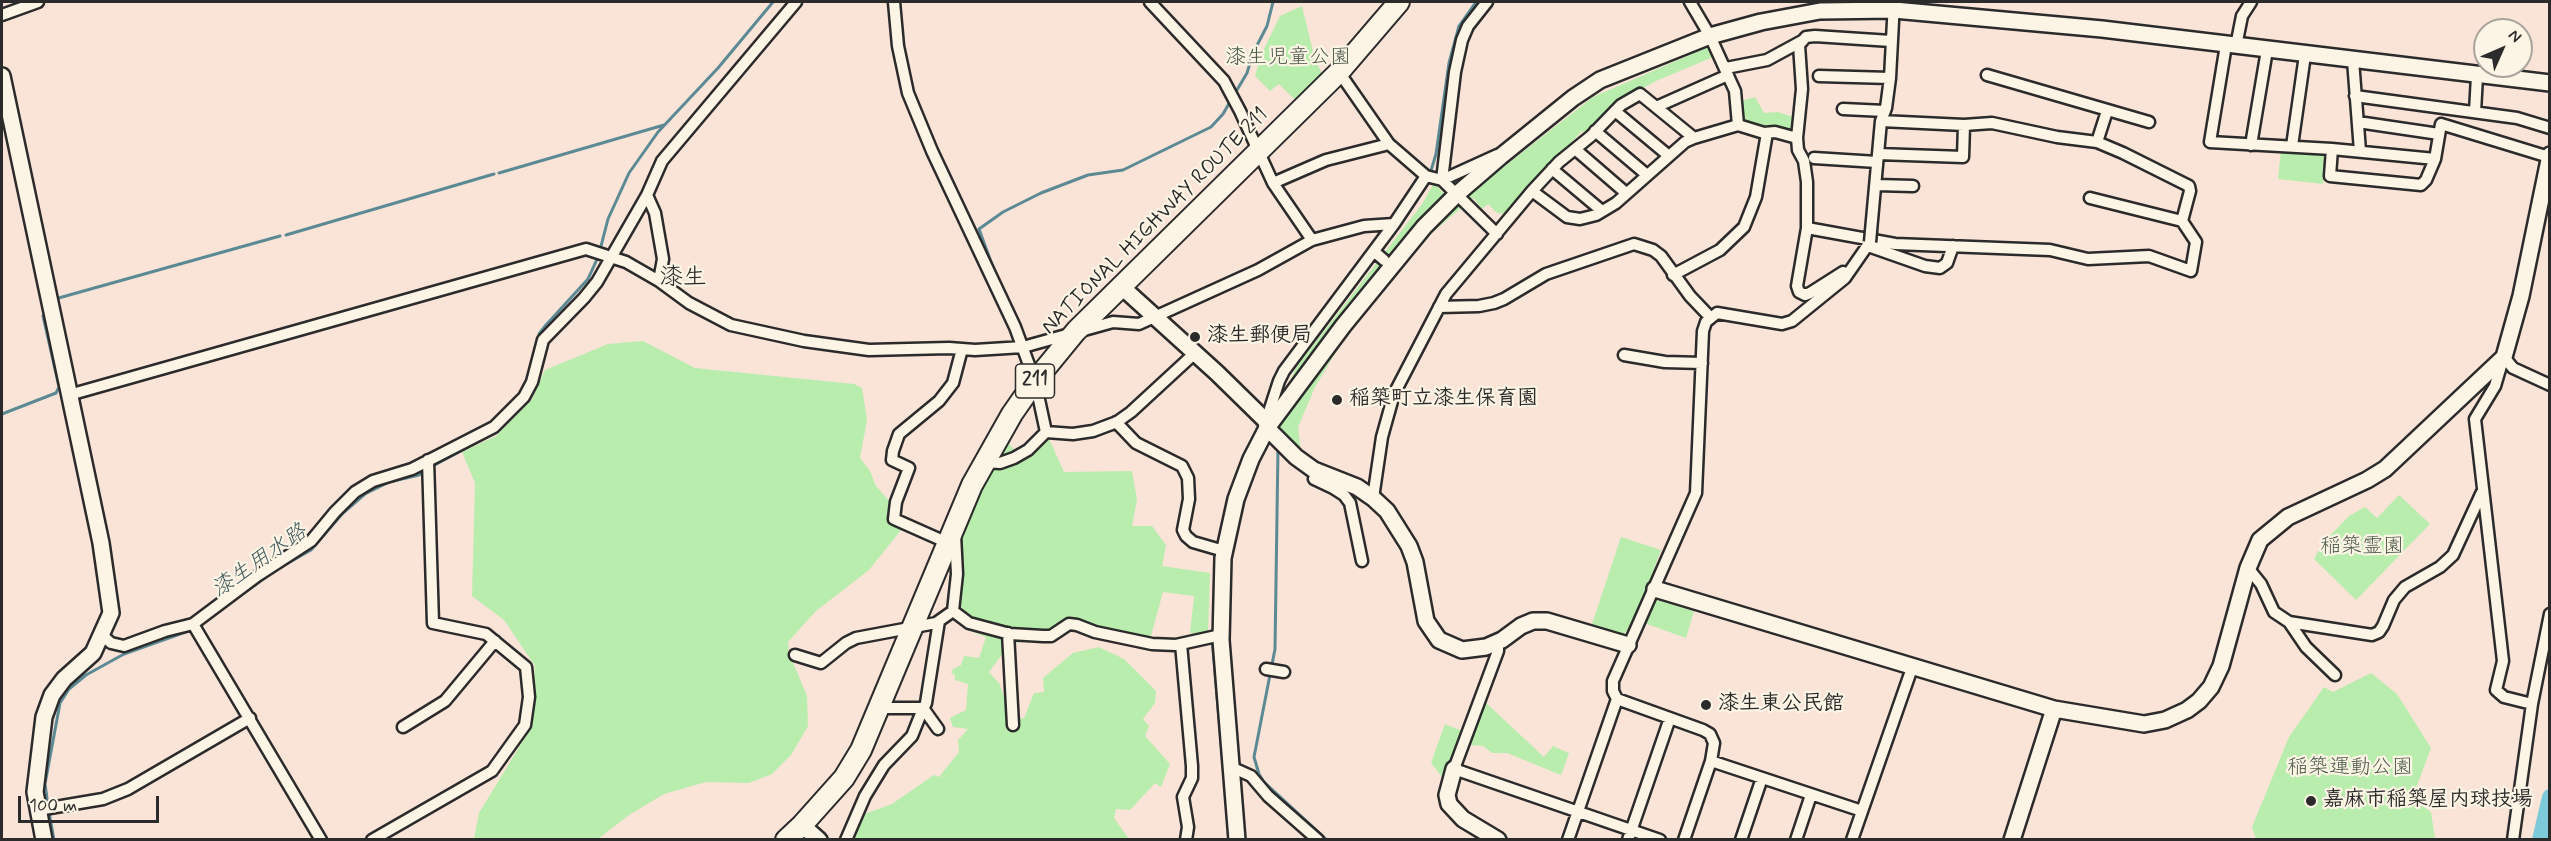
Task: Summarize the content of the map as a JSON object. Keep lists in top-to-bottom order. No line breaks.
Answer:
{"streets":{"highway":["NATIONAL HIGHWAY ROUTE 211","211"]},"districts":["漆生"],"water":["漆生用水路"],"parks":["漆生児童公園","稲築霊園","稲築運動公園"],"places":["漆生郵便局","稲築町立漆生保育園","漆生東公民館","嘉麻市稲築屋内球技場"],"scale_bar":"100 m","north":"top right"}
